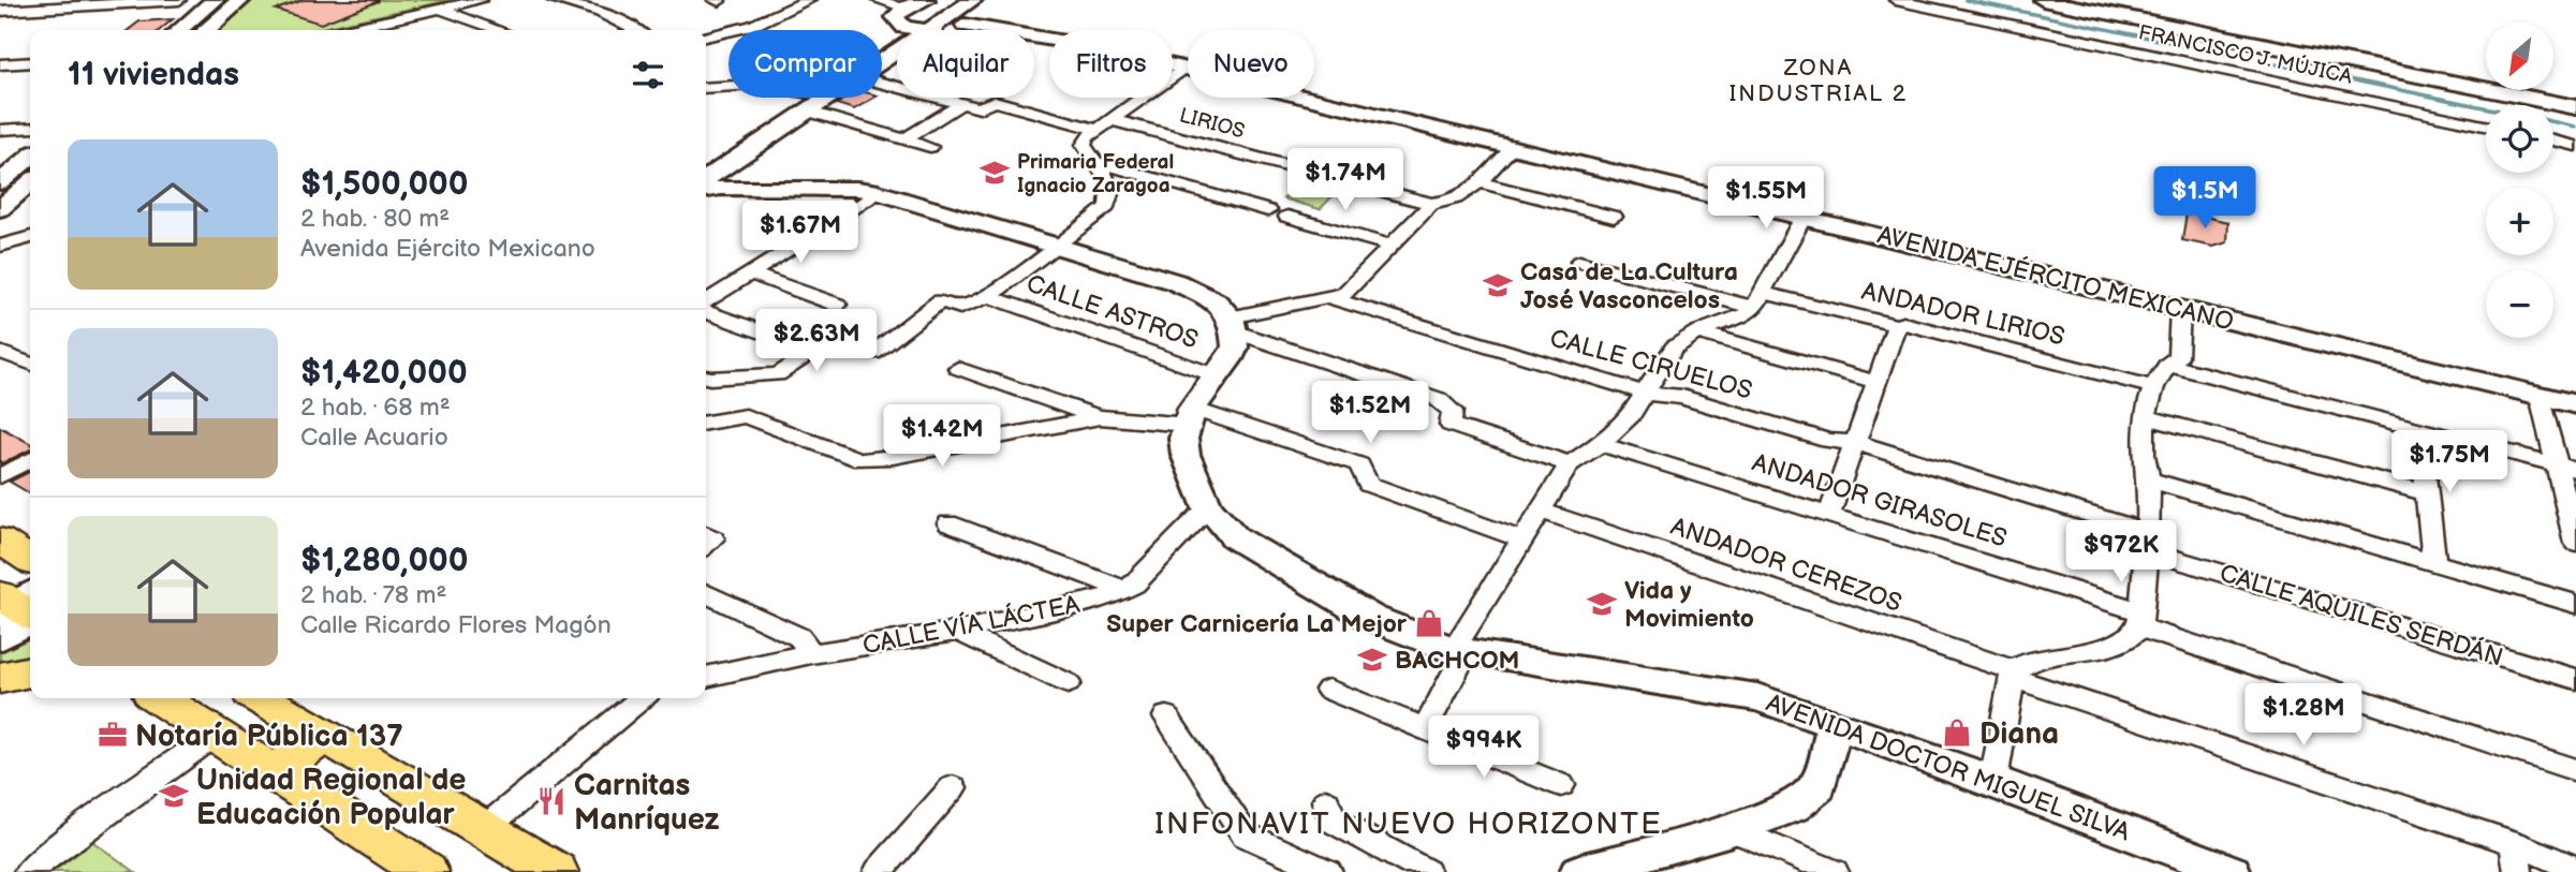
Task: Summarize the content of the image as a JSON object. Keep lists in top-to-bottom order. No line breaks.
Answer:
{"streets":{"street":["FRANCISCO J. MÚJICA","LIRIOS","AVENIDA EJÉRCITO MEXICANO","CALLE ASTROS","ANDADOR LIRIOS","CALLE CIRUELOS","ANDADOR GIRASOLES","ANDADOR CEREZOS","CALLE AQUILES SERDÁN","CALLE VÍA LÁCTEA","AVENIDA DOCTOR MIGUEL SILVA"]},"crossings":[["CALLE VÍA LÁCTEA","AVENIDA DOCTOR MIGUEL SILVA"]],"districts":["ZONA INDUSTRIAL 2","INFONAVIT NUEVO HORIZONTE"],"places":{"school or university":["Primaria Federal Ignacio Zaragoa","Casa de La Cultura José Vasconcelos","Vida y Movimiento","BACHCOM","Unidad Regional de Educación Popular"],"shop":["Super Carnicería La Mejor","Diana"],"office":["Notaría Pública 137"],"restaurant":["Carnitas Manríquez"]},"north":"bottom left","page":{"map_buttons":["+","−"],"chip":["Comprar","Alquilar","Filtros","Nuevo"],"heading":"11 viviendas","list":[{"name":"$1,500,000","note":"2 hab. · 80 m² · Avenida Ejército Mexicano"},{"name":"$1,420,000","note":"2 hab. · 68 m² · Calle Acuario"},{"name":"$1,280,000","note":"2 hab. · 78 m² · Calle Ricardo Flores Magón"}],"price":["$1.74M","$1.55M","$1.5M","$1.67M","$2.63M","$1.52M","$1.42M","$1.75M","$972K","$1.28M","$994K"]}}
